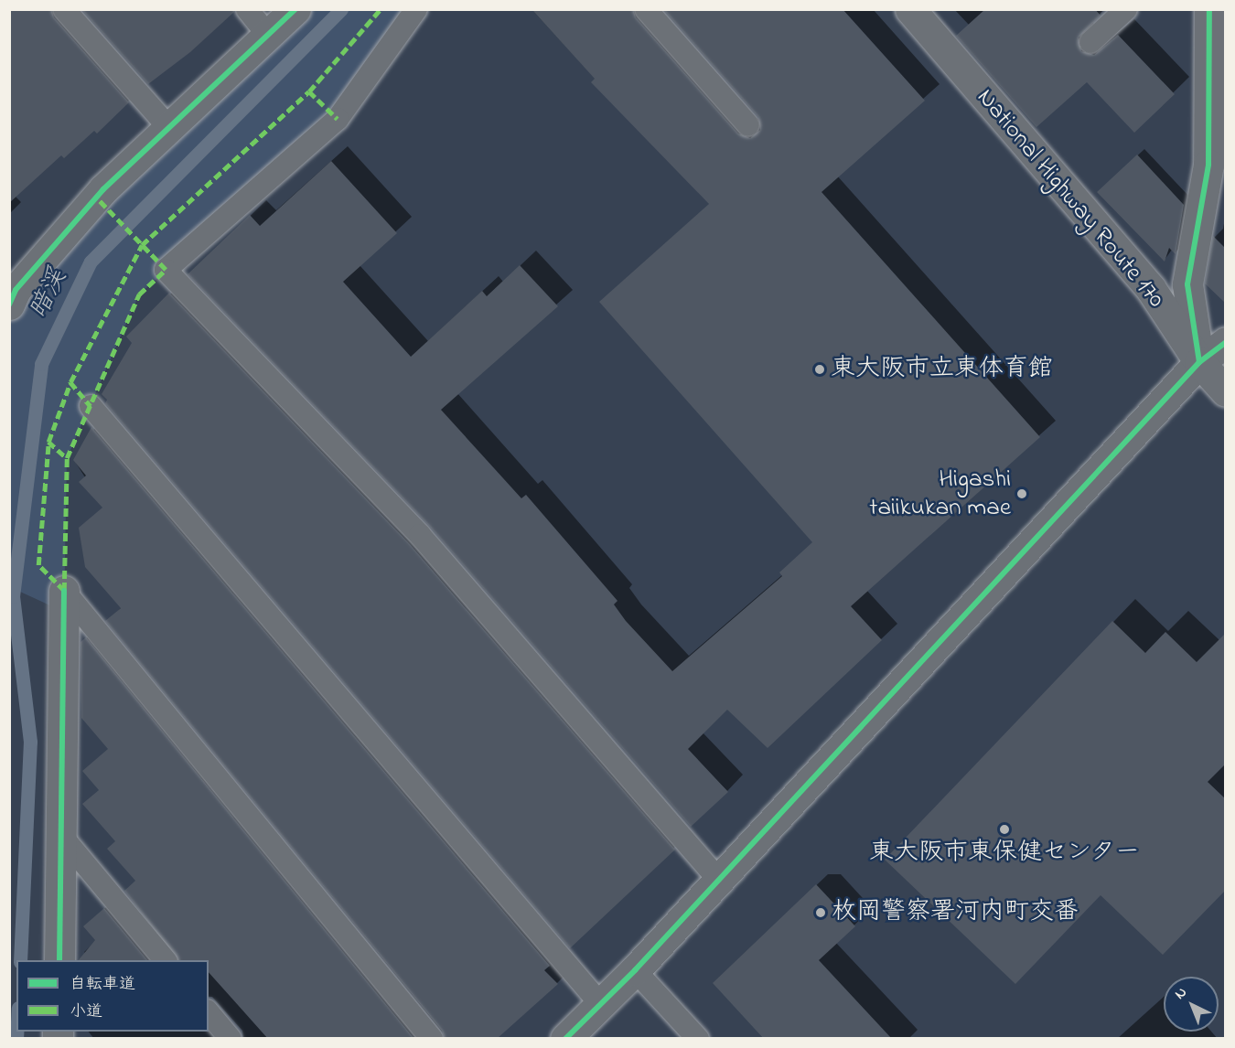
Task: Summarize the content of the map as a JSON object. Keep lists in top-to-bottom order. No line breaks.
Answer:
{"streets":{"main road":["National Highway Route 170"]},"water":["暗渓"],"places":["東大阪市立東体育館","Higashi taiikukan mae","東大阪市東保健センター","枚岡警察署河内町交番"],"legend":["自転車道","小道"],"north":"top left"}
